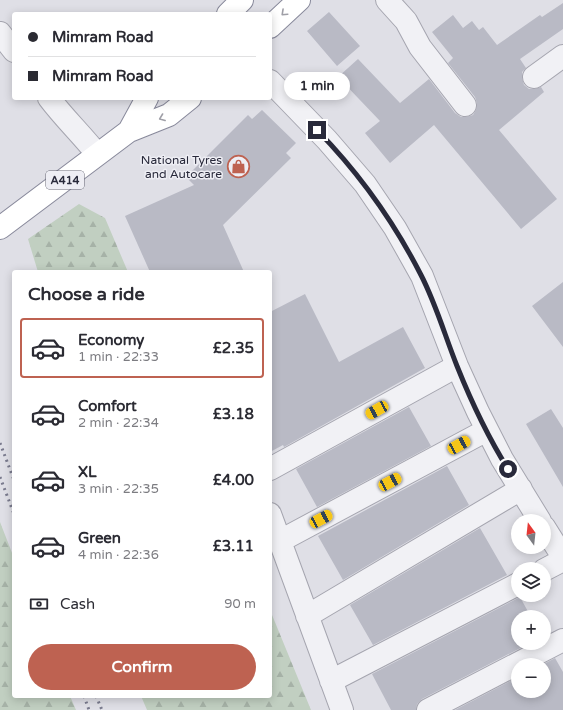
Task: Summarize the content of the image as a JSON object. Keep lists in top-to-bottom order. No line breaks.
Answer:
{"streets":{"highway":["A414"]},"places":{"shop":["National Tyres and Autocare"]},"north":"top","page":{"banner":["Mimram Road","Mimram Road"],"bubble":"1 min","heading":"Choose a ride","list":[{"name":"Economy","note":"1 min · 22:33","value":"£2.35"},{"name":"Comfort","note":"2 min · 22:34","value":"£3.18"},{"name":"XL","note":"3 min · 22:35","value":"£4.00"},{"name":"Green","note":"4 min · 22:36","value":"£3.11"}],"map_buttons":["+","−"],"pay":["Cash","90 m"],"buttons":"Confirm"}}
